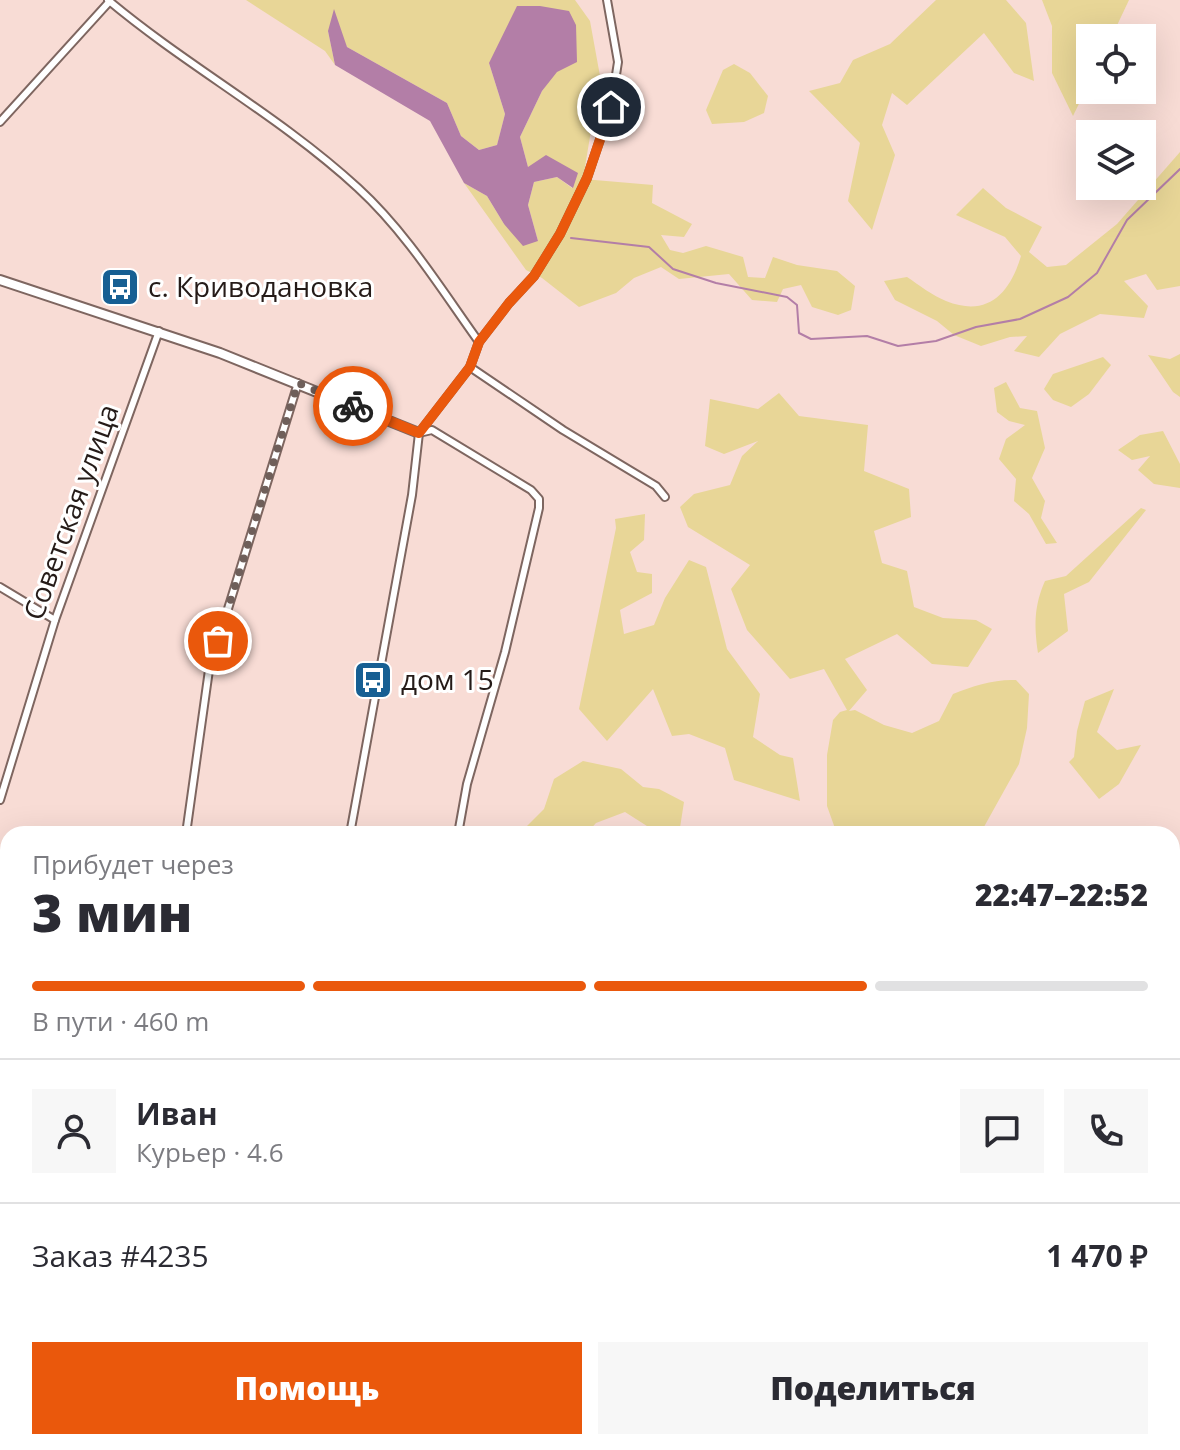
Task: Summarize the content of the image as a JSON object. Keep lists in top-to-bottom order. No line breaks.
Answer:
{"streets":{"street":["Советская улица"]},"places":{"bus stop":["с. Криводановка","дом 15"]},"page":{"heading":["3 мин","Прибудет через","22:47–22:52"],"panel":["Иван","Курьер · 4.6","Заказ #4235","1 470 ₽"],"bar":"В пути · 460 m","buttons":["Помощь","Поделиться"]}}
